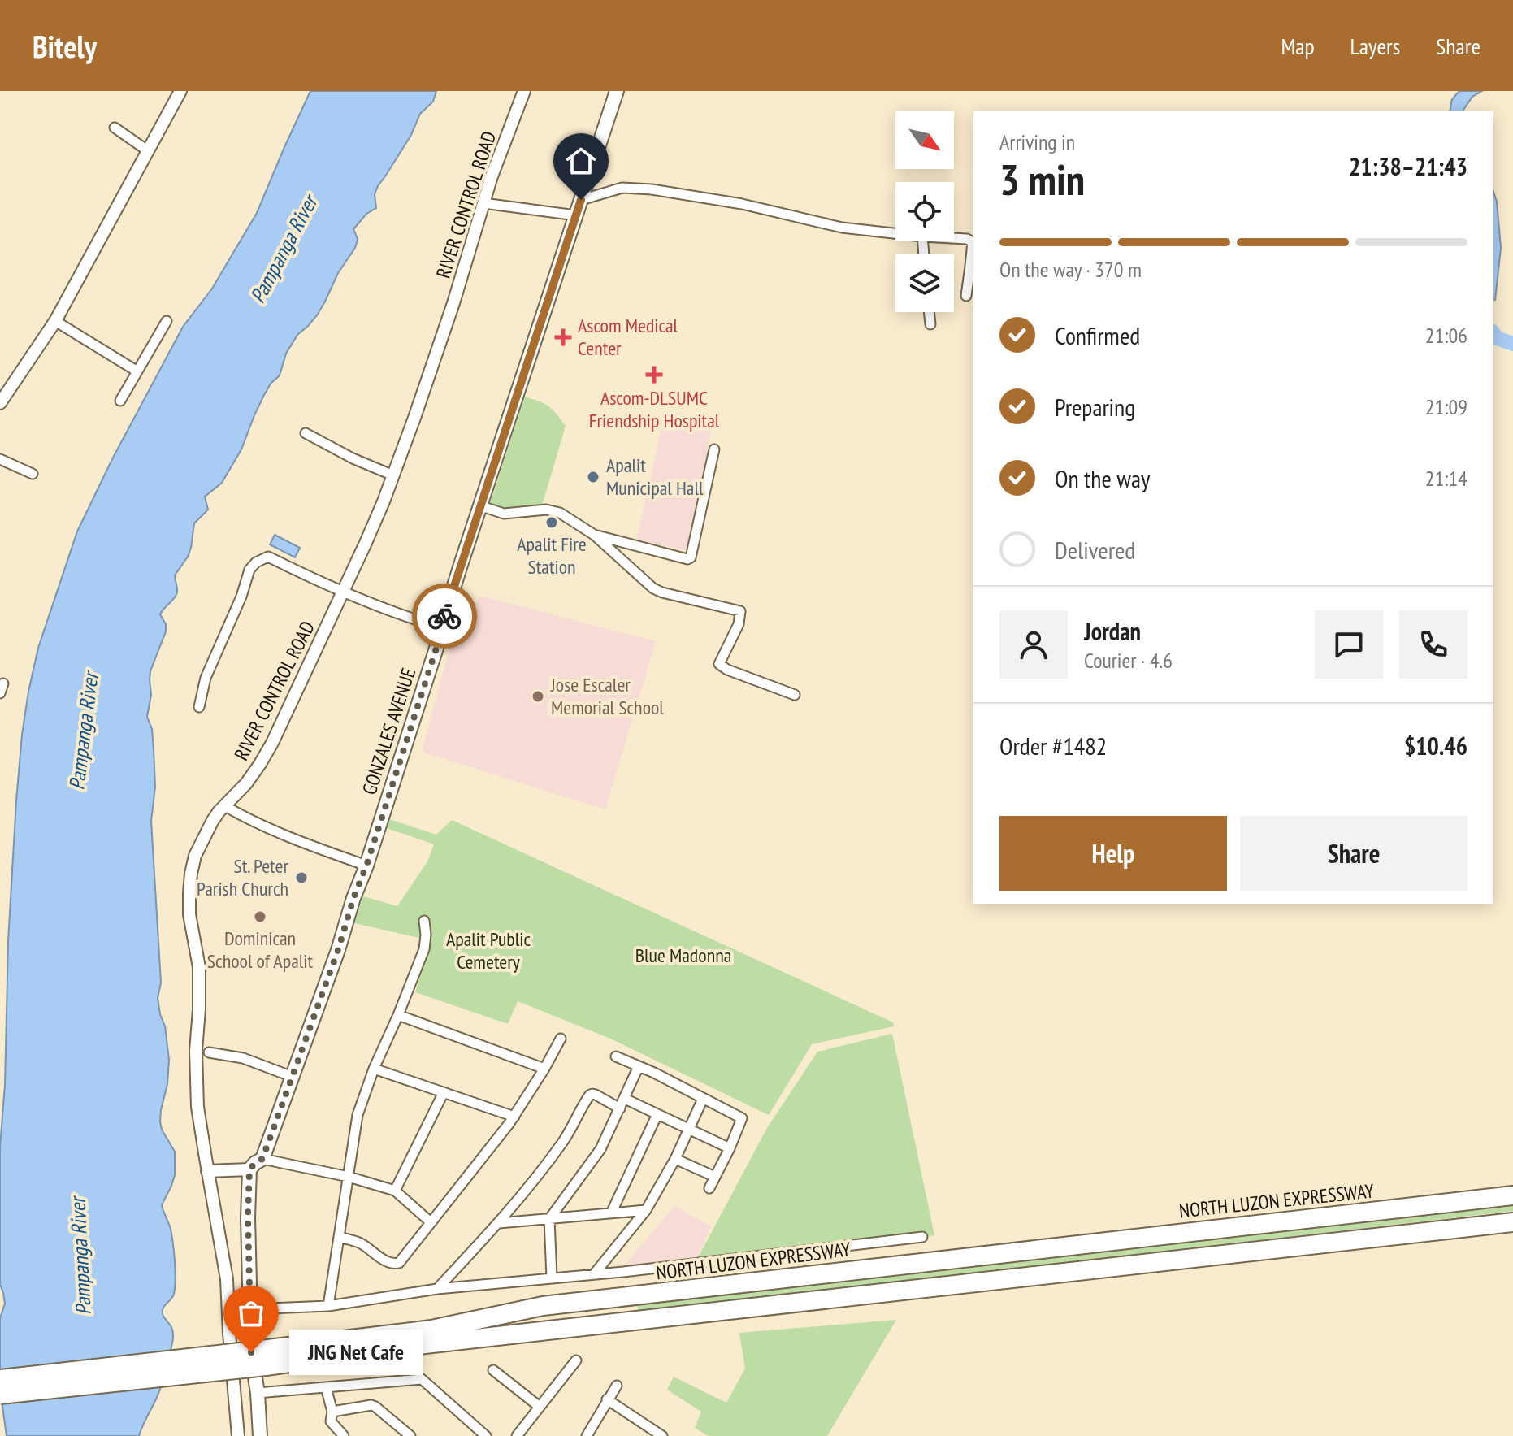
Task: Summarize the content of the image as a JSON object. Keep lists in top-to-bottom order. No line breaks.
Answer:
{"streets":{"highway":["NORTH LUZON EXPRESSWAY"],"main road":["GONZALES AVENUE"],"street":["RIVER CONTROL ROAD"]},"water":["Pampanga River"],"parks":["Apalit Public Cemetery","Blue Madonna"],"places":{"health":["Ascom Medical Center","Ascom-DLSUMC Friendship Hospital"],"other":["Apalit Municipal Hall","Apalit Fire Station","Jose Escaler Memorial School","St. Peter Parish Church","Dominican School of Apalit","JNG Net Cafe"]},"north":"bottom right","page":{"header":"Bitely","nav":["Map","Layers","Share"],"heading":["3 min","Arriving in","21:38–21:43"],"panel":["Jordan","Courier · 4.6","Order #1482","$10.46"],"bar":"On the way · 370 m","list":[["Confirmed","21:06"],["Preparing","21:09"],["On the way","21:14"],"Delivered"],"buttons":["Help","Share"],"bubble":"JNG Net Cafe"}}
